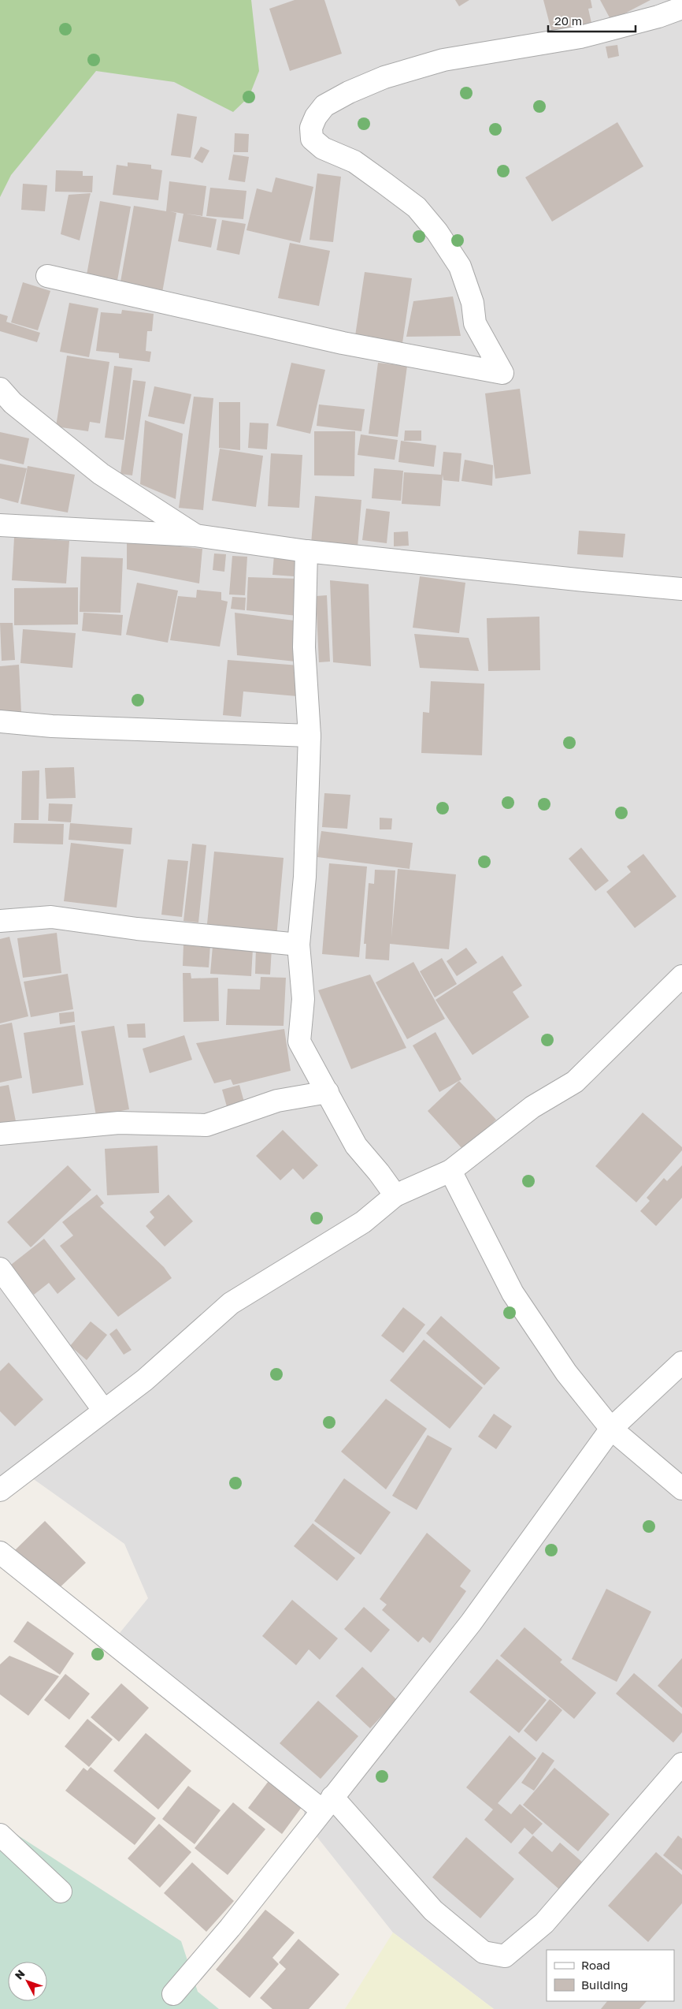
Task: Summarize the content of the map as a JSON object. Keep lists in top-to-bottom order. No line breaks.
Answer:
{"legend":["Road","Building"],"scale_bar":"20 m","north":"top left"}
